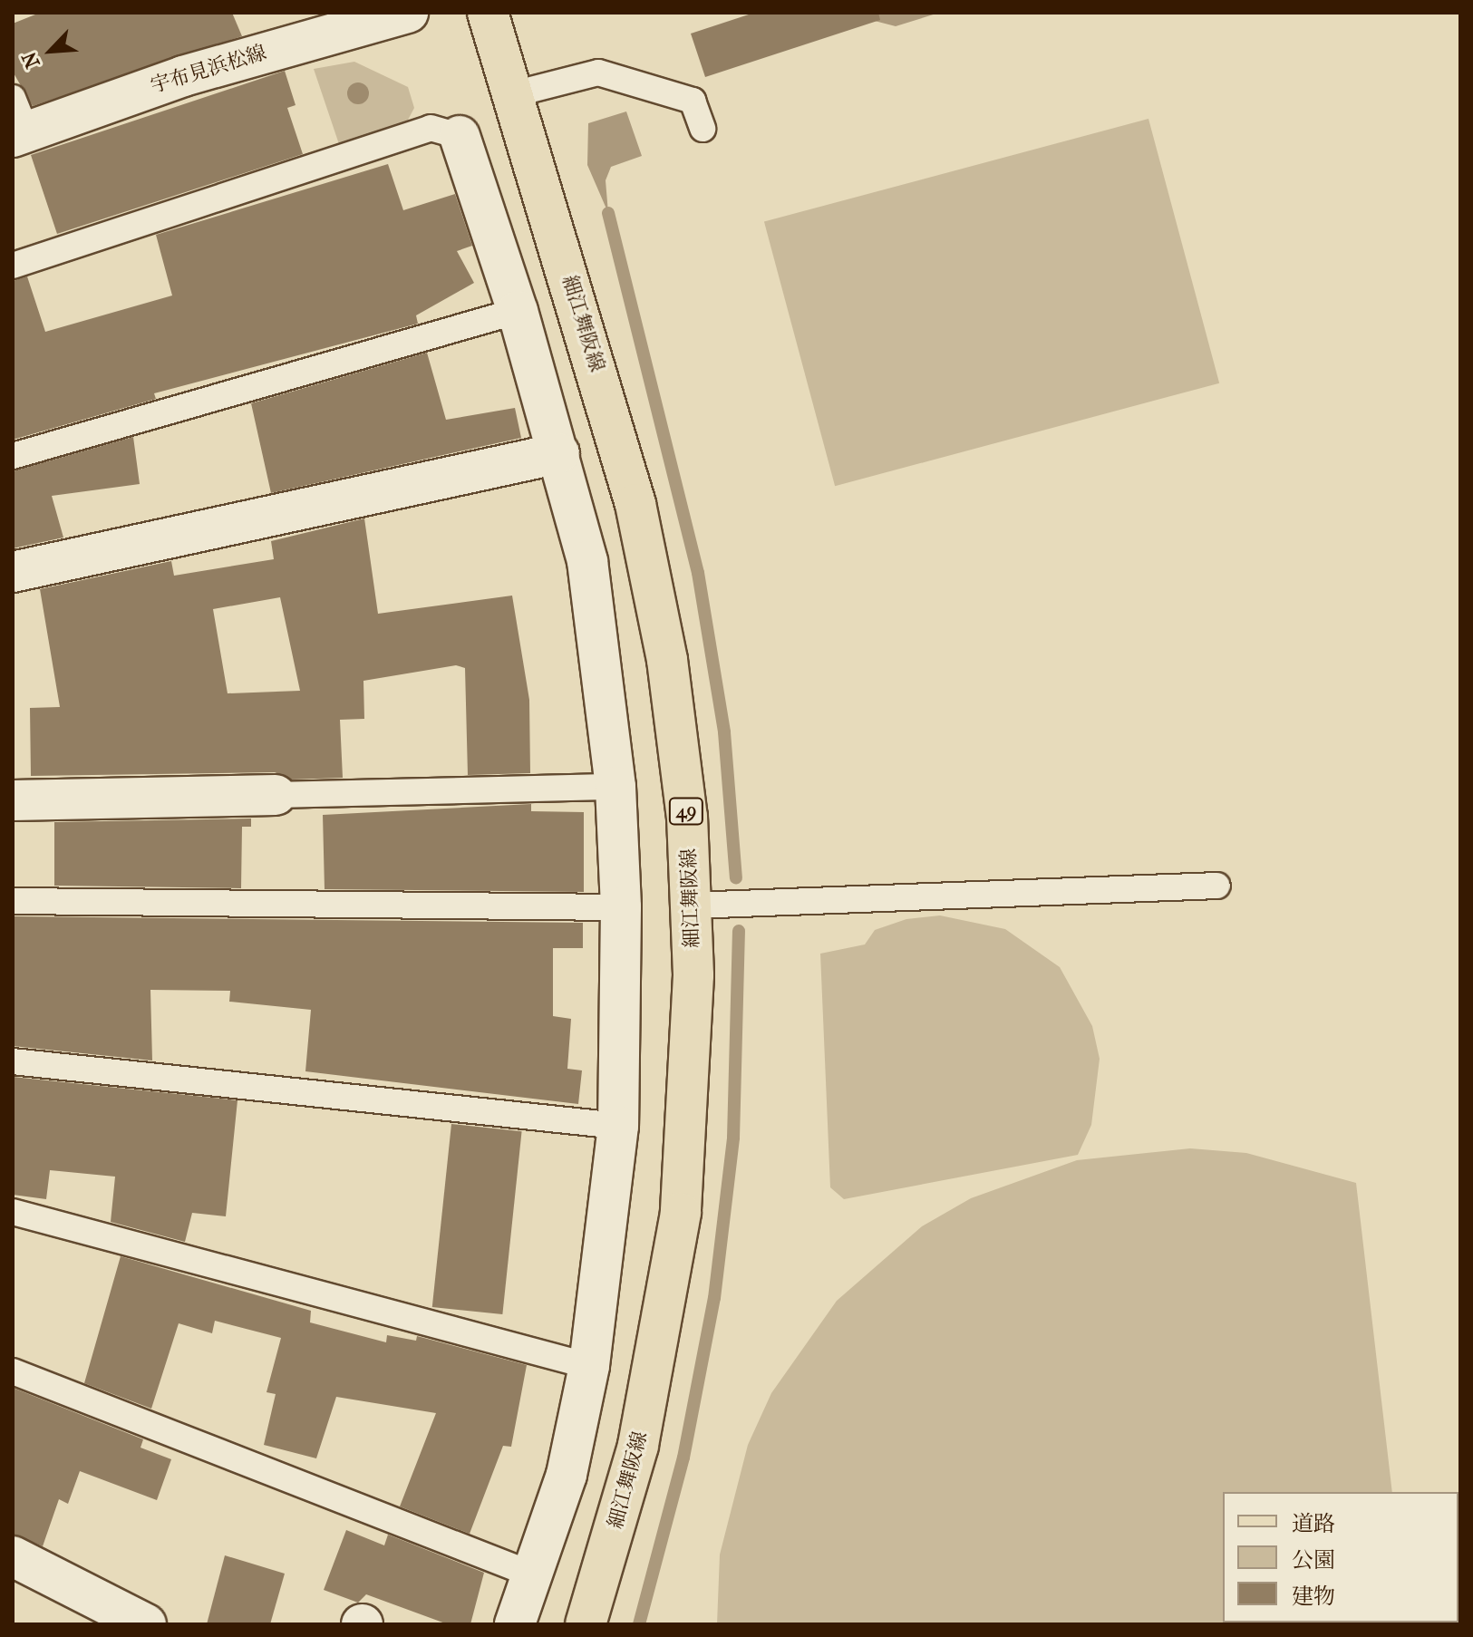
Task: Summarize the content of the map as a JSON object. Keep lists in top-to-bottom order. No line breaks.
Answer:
{"streets":{"main road":["細江舞阪線","49"],"street":["宇布見浜松線"]},"legend":["道路","公園","建物"],"north":"bottom left"}
